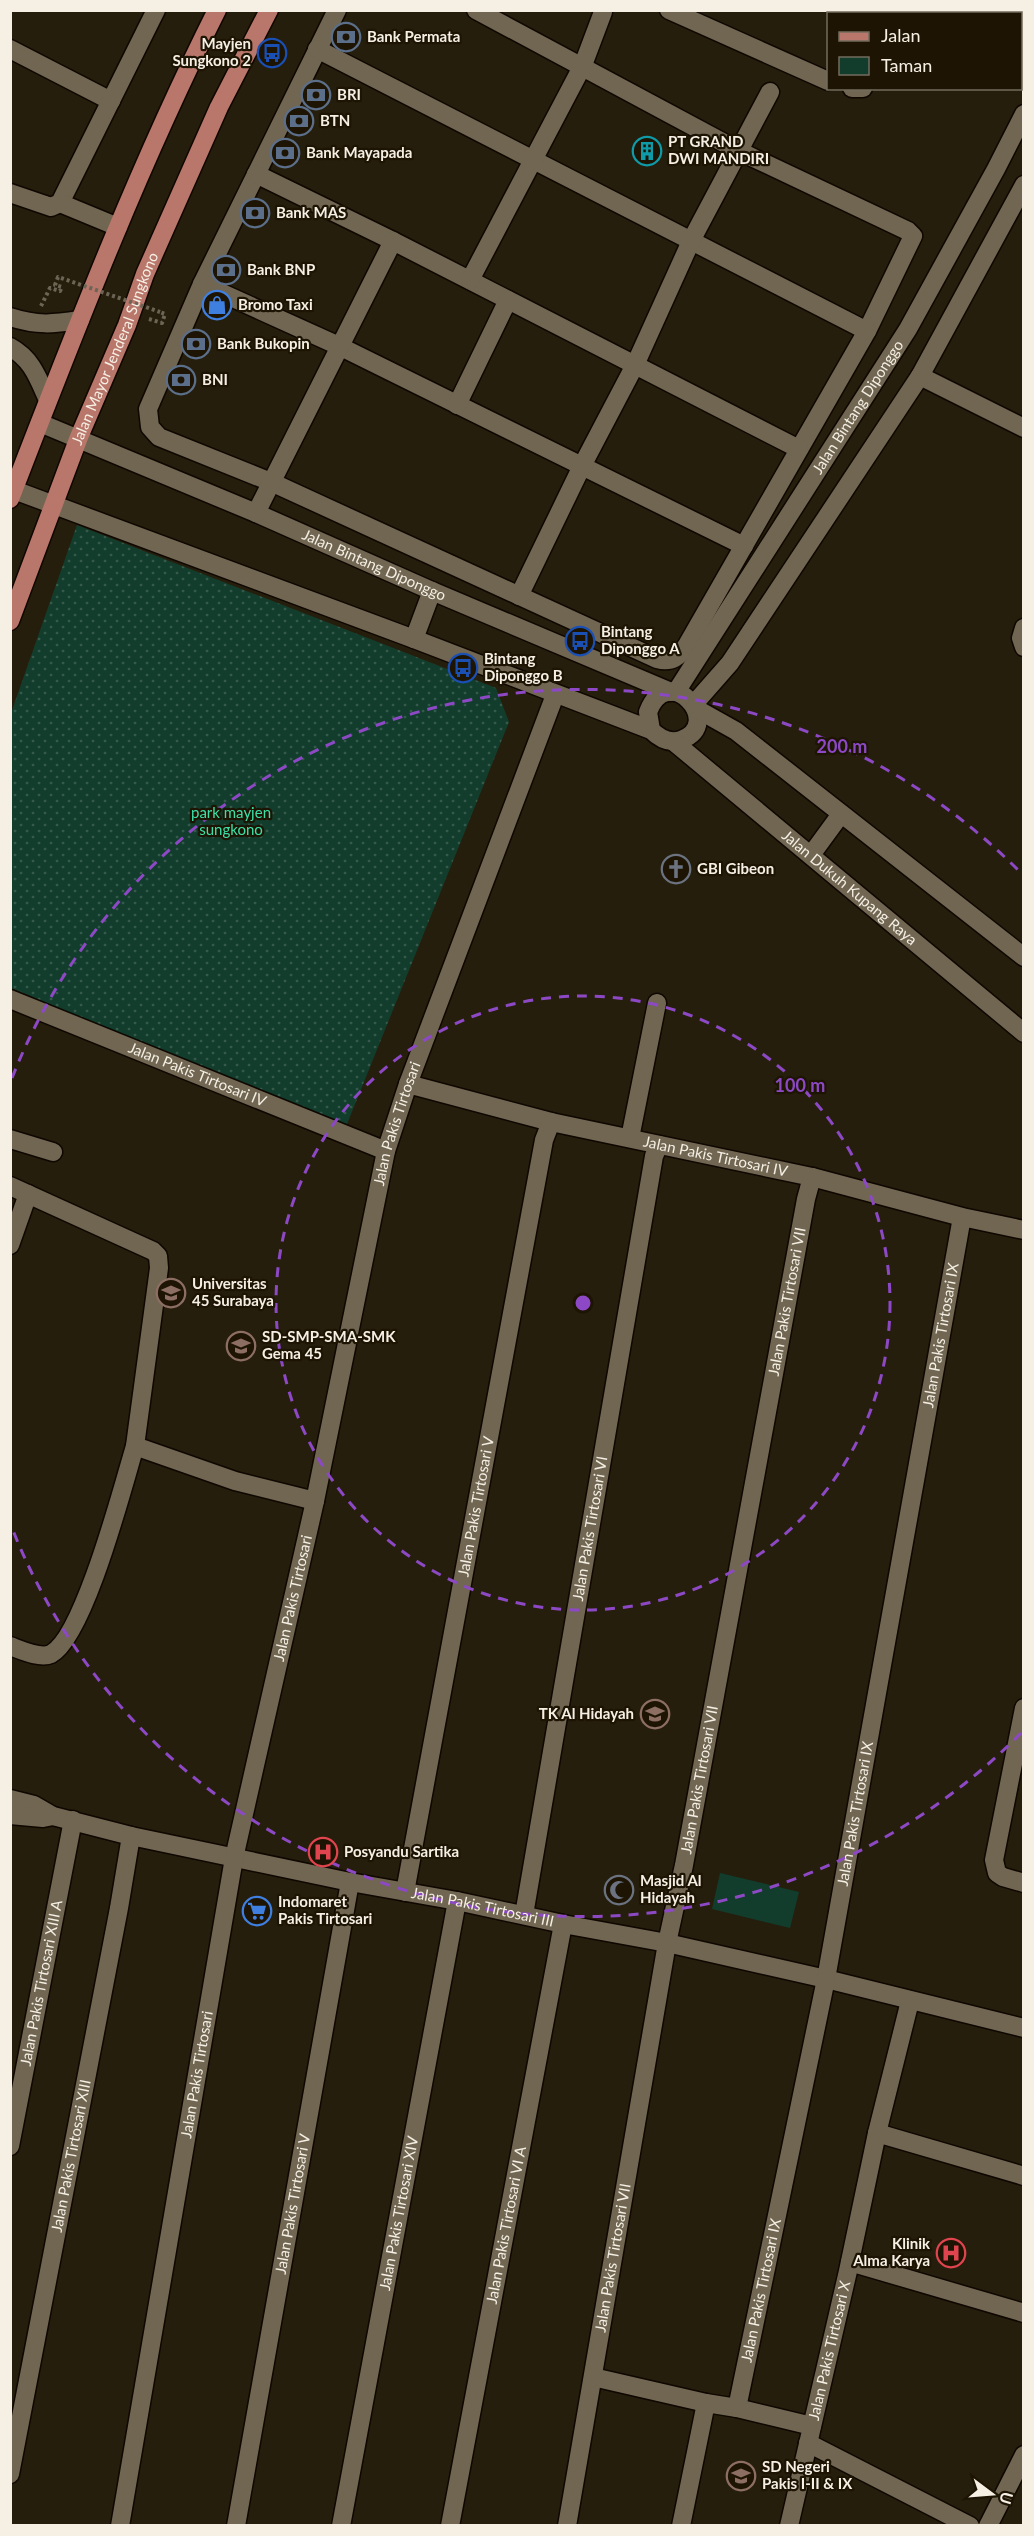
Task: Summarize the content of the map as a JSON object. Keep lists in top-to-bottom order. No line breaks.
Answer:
{"streets":{"main road":["Jalan Mayor Jenderal Sungkono"],"street":["Jalan Bintang Diponggo","Jalan Dukuh Kupang Raya","Jalan Pakis Tirtosari IV","Jalan Pakis Tirtosari","Jalan Pakis Tirtosari VII","Jalan Pakis Tirtosari IX","Jalan Pakis Tirtosari V","Jalan Pakis Tirtosari VI","Jalan Pakis Tirtosari III","Jalan Pakis Tirtosari XIII A","Jalan Pakis Tirtosari XIII","Jalan Pakis Tirtosari XIV","Jalan Pakis Tirtosari VI A","Jalan Pakis Tirtosari X"]},"crossings":[["Jalan Mayor Jenderal Sungkono","Jalan Bintang Diponggo"],["Jalan Bintang Diponggo","Jalan Dukuh Kupang Raya"],["Jalan Pakis Tirtosari IV","Jalan Pakis Tirtosari"],["Jalan Pakis Tirtosari IV","Jalan Pakis Tirtosari VII"],["Jalan Pakis Tirtosari IV","Jalan Pakis Tirtosari IX"],["Jalan Pakis Tirtosari IV","Jalan Pakis Tirtosari V"],["Jalan Pakis Tirtosari IV","Jalan Pakis Tirtosari VI"],["Jalan Pakis Tirtosari","Jalan Pakis Tirtosari III"],["Jalan Pakis Tirtosari VII","Jalan Pakis Tirtosari III"],["Jalan Pakis Tirtosari IX","Jalan Pakis Tirtosari III"],["Jalan Pakis Tirtosari V","Jalan Pakis Tirtosari III"],["Jalan Pakis Tirtosari VI","Jalan Pakis Tirtosari III"],["Jalan Pakis Tirtosari III","Jalan Pakis Tirtosari XIII A"],["Jalan Pakis Tirtosari III","Jalan Pakis Tirtosari XIII"],["Jalan Pakis Tirtosari III","Jalan Pakis Tirtosari XIV"],["Jalan Pakis Tirtosari III","Jalan Pakis Tirtosari VI A"],["Jalan Pakis Tirtosari III","Jalan Pakis Tirtosari X"]],"parks":["park mayjen sungkono"],"places":{"bank":["Bank Permata","BRI","BTN","Bank Mayapada","Bank MAS","Bank BNP","Bank Bukopin","BNI"],"bus stop":["Mayjen Sungkono 2","Bintang Diponggo A","Bintang Diponggo B"],"building":["PT GRAND DWI MANDIRI"],"shop":["Bromo Taxi"],"church":["GBI Gibeon"],"school or university":["Universitas 45 Surabaya","SD-SMP-SMA-SMK Gema 45","TK Al Hidayah","SD Negeri Pakis I-II & IX"],"hospital":["Posyandu Sartika","Klinik Alma Karya"],"mosque":["Masjid Al Hidayah"],"supermarket":["Indomaret Pakis Tirtosari"]},"legend":["Jalan","Taman"],"north":"right","rings":["200 m","100 m"]}
